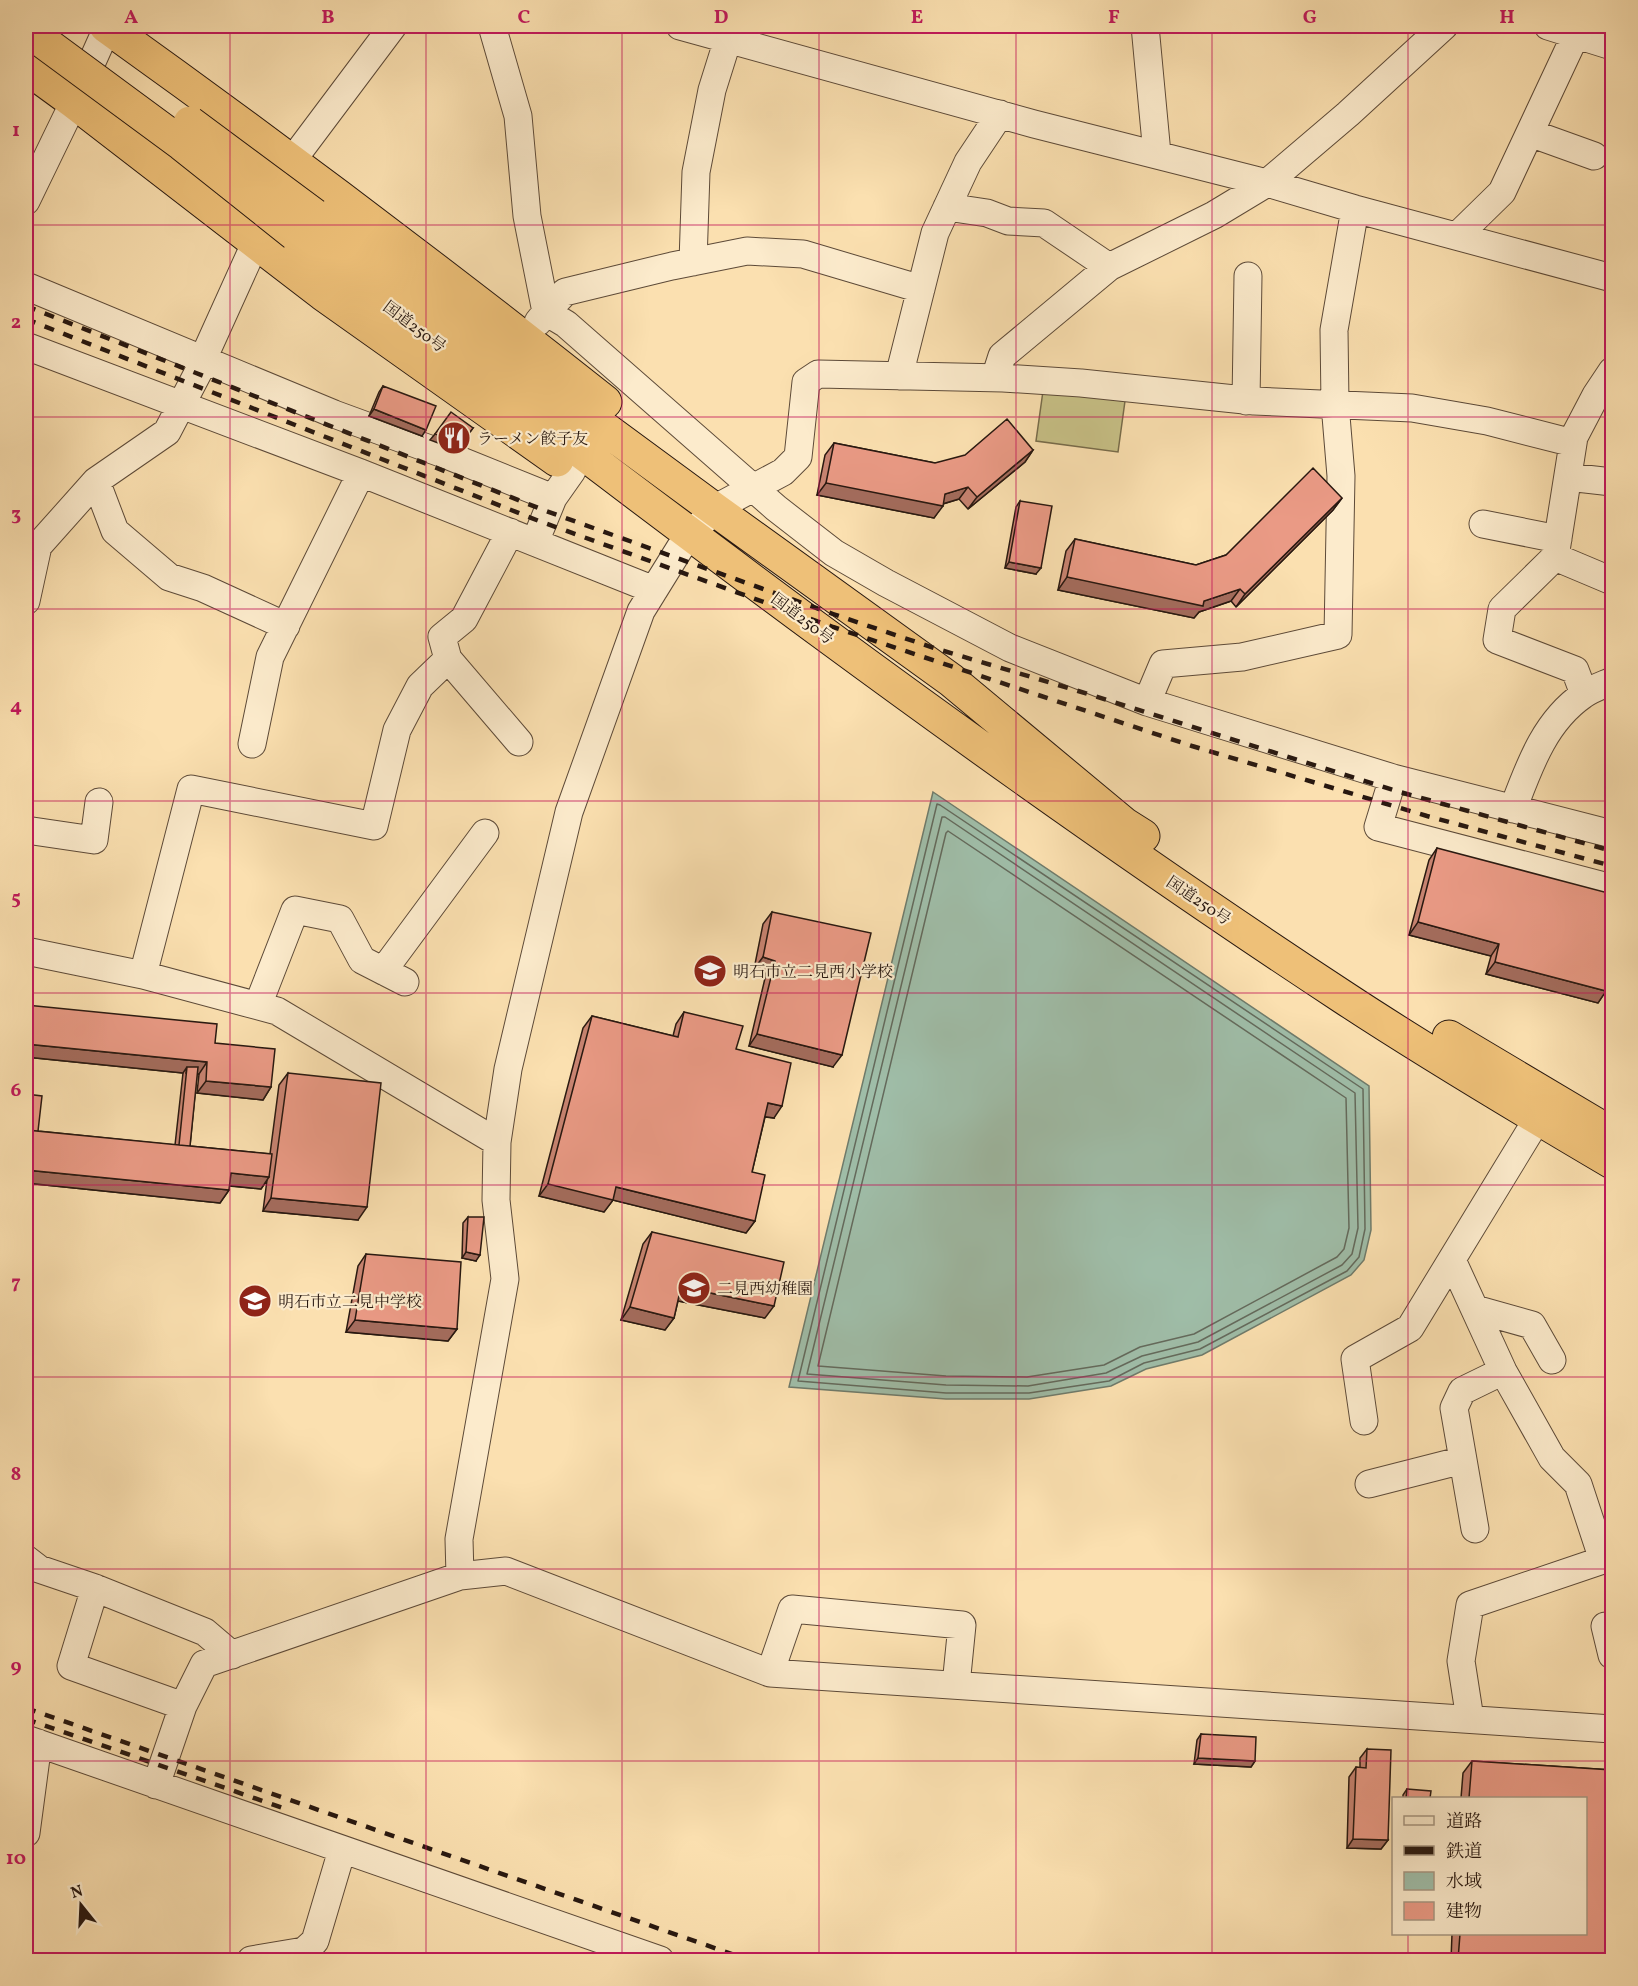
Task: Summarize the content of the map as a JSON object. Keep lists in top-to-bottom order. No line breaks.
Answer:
{"streets":{"highway":["国道250号"]},"places":{"restaurant":["ラーメン餃子友"],"school or university":["明石市立二見西小学校","二見西幼稚園","明石市立二見中学校"]},"legend":["道路","鉄道","水域","建物"],"north":"top","grid":{"columns":["A","B","C","D","E","F","G","H"],"rows":["1","2","3","4","5","6","7","8","9","10"]}}
